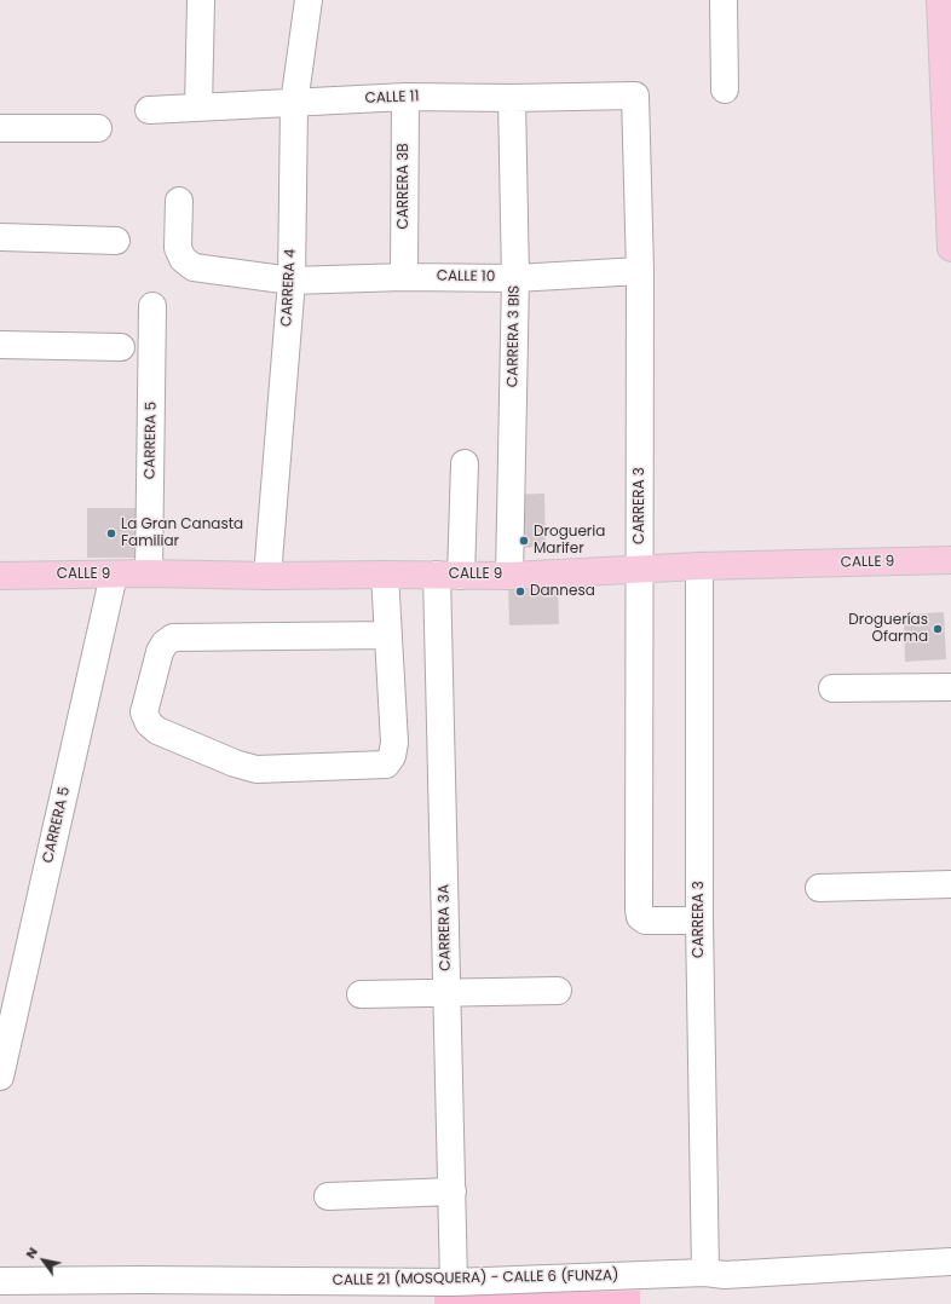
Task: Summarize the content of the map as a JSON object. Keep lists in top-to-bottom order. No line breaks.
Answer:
{"streets":{"main road":["CALLE 9"],"street":["CALLE 11","CARRERA 3B","CALLE 10","CARRERA 4","CARRERA 3 BIS","CARRERA 5","CARRERA 3","CARRERA 3A","CALLE 21 (MOSQUERA) - CALLE 6 (FUNZA)"]},"crossings":[["CALLE 11","CARRERA 3B"],["CALLE 11","CARRERA 4"],["CALLE 11","CARRERA 3 BIS"],["CALLE 11","CARRERA 3"],["CARRERA 3B","CALLE 10"],["CALLE 10","CARRERA 4"],["CALLE 10","CARRERA 3 BIS"],["CALLE 10","CARRERA 3"],["CARRERA 4","CALLE 9"],["CARRERA 3 BIS","CALLE 9"],["CARRERA 5","CALLE 9"],["CARRERA 3","CALLE 9"],["CARRERA 3","CALLE 21 (MOSQUERA) - CALLE 6 (FUNZA)"],["CALLE 9","CARRERA 3A"],["CARRERA 3A","CALLE 21 (MOSQUERA) - CALLE 6 (FUNZA)"]],"places":["La Gran Canasta Familiar","Drogueria Marifer","Dannesa","Droguerías Ofarma"],"north":"top left"}
